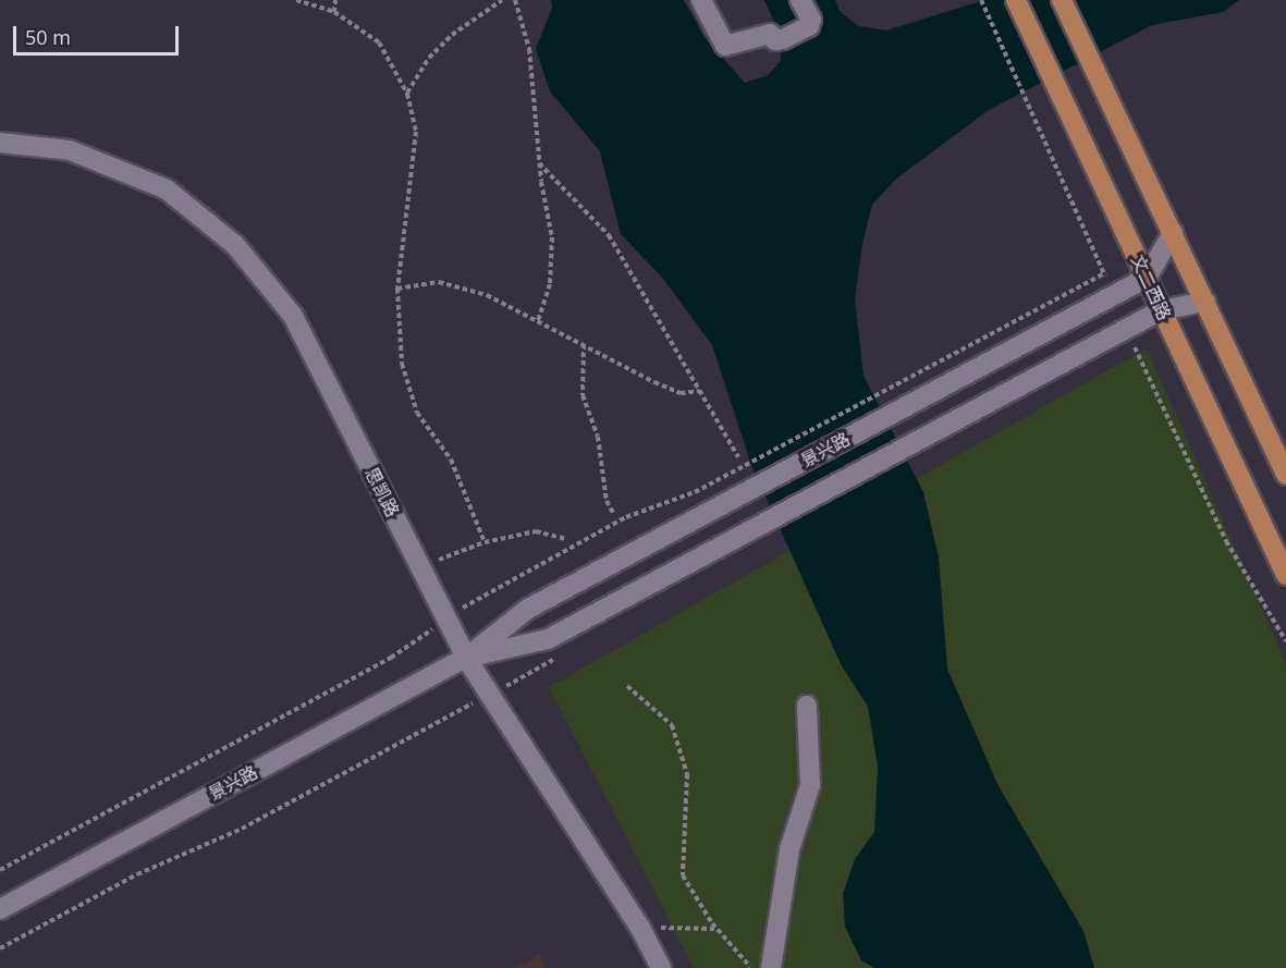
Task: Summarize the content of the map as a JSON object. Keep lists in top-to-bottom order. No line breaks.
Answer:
{"streets":{"main road":["文二西路"],"street":["景兴路","思凯路"]},"crossings":[["文二西路","景兴路"],["景兴路","思凯路"]],"scale_bar":"50 m"}
